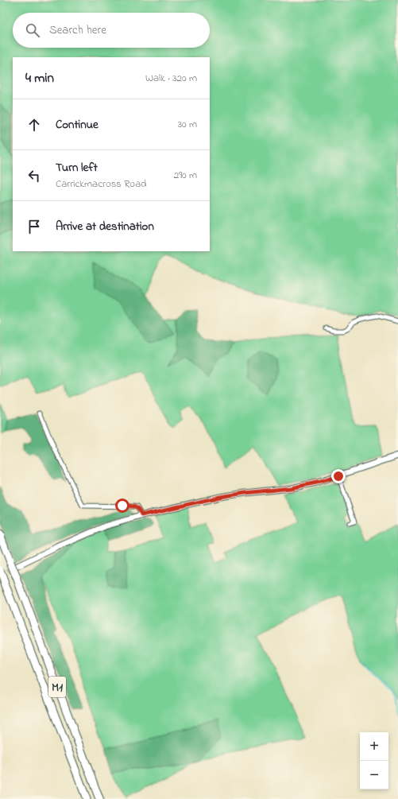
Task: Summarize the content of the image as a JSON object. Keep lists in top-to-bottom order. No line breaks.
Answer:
{"streets":{"highway":["M1"]},"page":{"search":"Search here","heading":["4 min","Walk · 320 m"],"list":[["Continue","30 m"],["Turn left","Carrickmacross Road","290 m"],"Arrive at destination"],"map_buttons":["+","−"]}}
